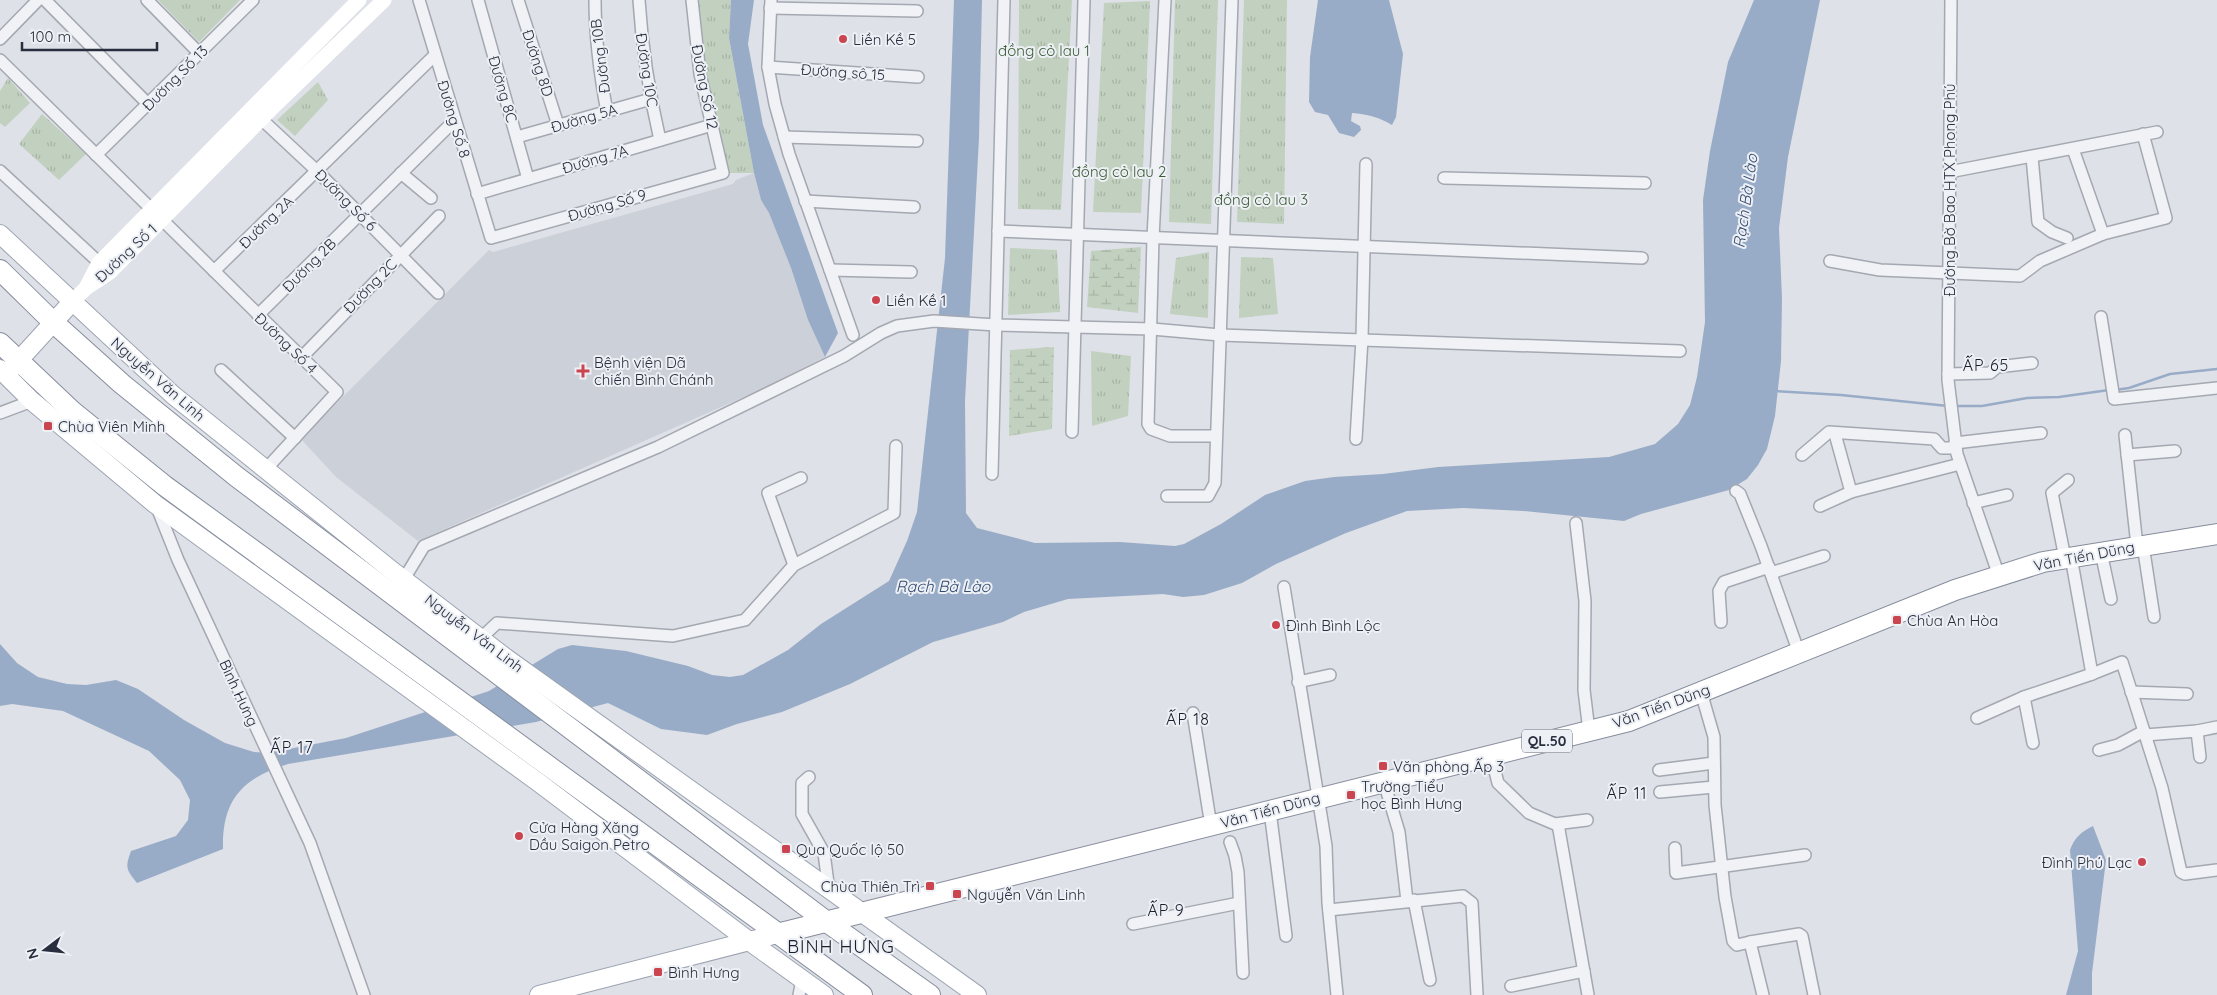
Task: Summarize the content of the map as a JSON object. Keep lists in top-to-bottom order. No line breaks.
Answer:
{"streets":{"highway":["Nguyễn Văn Linh","Văn Tiến Dũng","QL.50"],"street":["Đường 10B","Đường 8D","Đường 10C","Đường sô 15","Đường Số 13","Đường Số 12","Đường 8C","Đường 5A","Đường Số 8","Đường 7A","Đường Bờ Bao HTX Phong Phú","Đường Số 6","Đường Số 9","Đường 2A","Đường Số 1","Đường 2B","Đường 2C","Đường Số 4","Bình Hưng"]},"crossings":[["Đường 10B","Đường 5A"],["Đường 8D","Đường 5A"],["Đường 10C","Đường 5A"],["Đường 10C","Đường 7A"],["Đường Số 13","Đường Số 4"],["Đường Số 12","Đường 7A"],["Đường Số 12","Đường Số 9"],["Đường 8C","Đường 5A"],["Đường 8C","Đường 7A"],["Đường Số 8","Đường 7A"],["Đường Số 8","Đường Số 9"],["Đường Số 8","Đường 2A"],["Đường Số 8","Đường 2B"],["Đường Số 6","Đường 2A"],["Đường Số 6","Đường Số 1"],["Đường Số 6","Đường 2B"],["Đường Số 6","Đường 2C"],["Đường 2A","Đường Số 4"],["Đường Số 1","Đường Số 4"],["Đường Số 1","Nguyễn Văn Linh"],["Đường 2B","Đường Số 4"],["Đường 2C","Đường Số 4"],["Đường Số 4","Nguyễn Văn Linh"],["Nguyễn Văn Linh","Văn Tiến Dũng"],["Nguyễn Văn Linh","QL.50"],["Văn Tiến Dũng","QL.50"]],"districts":["ẤP 65","ẤP 18","ẤP 17","ẤP 11","ẤP 9","BÌNH HƯNG"],"water":["Rạch Bà Lào"],"parks":["đồng cỏ lau 1","đồng cỏ lau 2","đồng cỏ lau 3"],"places":{"other":["Liền Kề 5","Liền Kề 1","Đình Bình Lộc","Cửa Hàng Xăng Dầu Saigon Petro","Đình Phú Lạc"],"health":["Bệnh viện Dã chiến Bình Chánh"],"transit":["Chùa Viên Minh","Chùa An Hòa","Văn phòng Ấp 3","Trường Tiểu học Bình Hưng","Qua Quốc lộ 50","Chùa Thiên Trì","Nguyễn Văn Linh","Bình Hưng"]},"scale_bar":"100 m","north":"left"}
